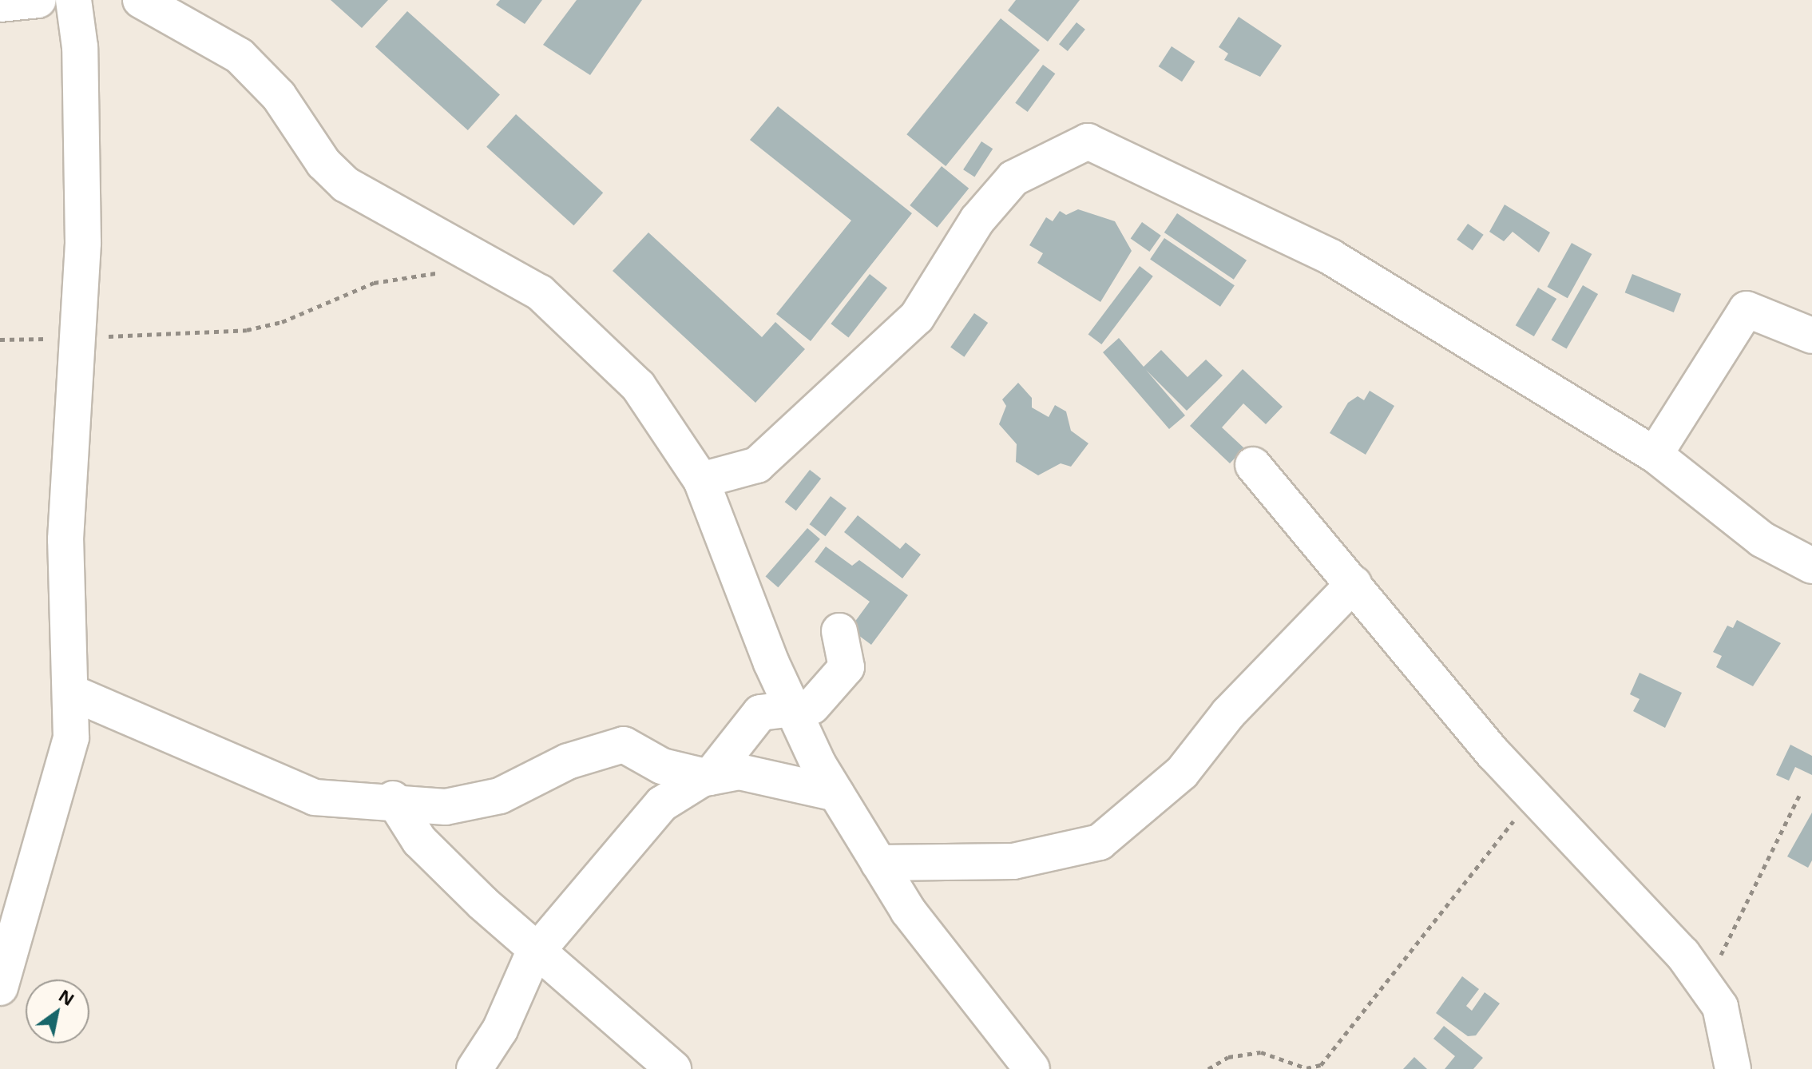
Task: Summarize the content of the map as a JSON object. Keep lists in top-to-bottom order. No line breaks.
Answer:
{"north":"top right"}
